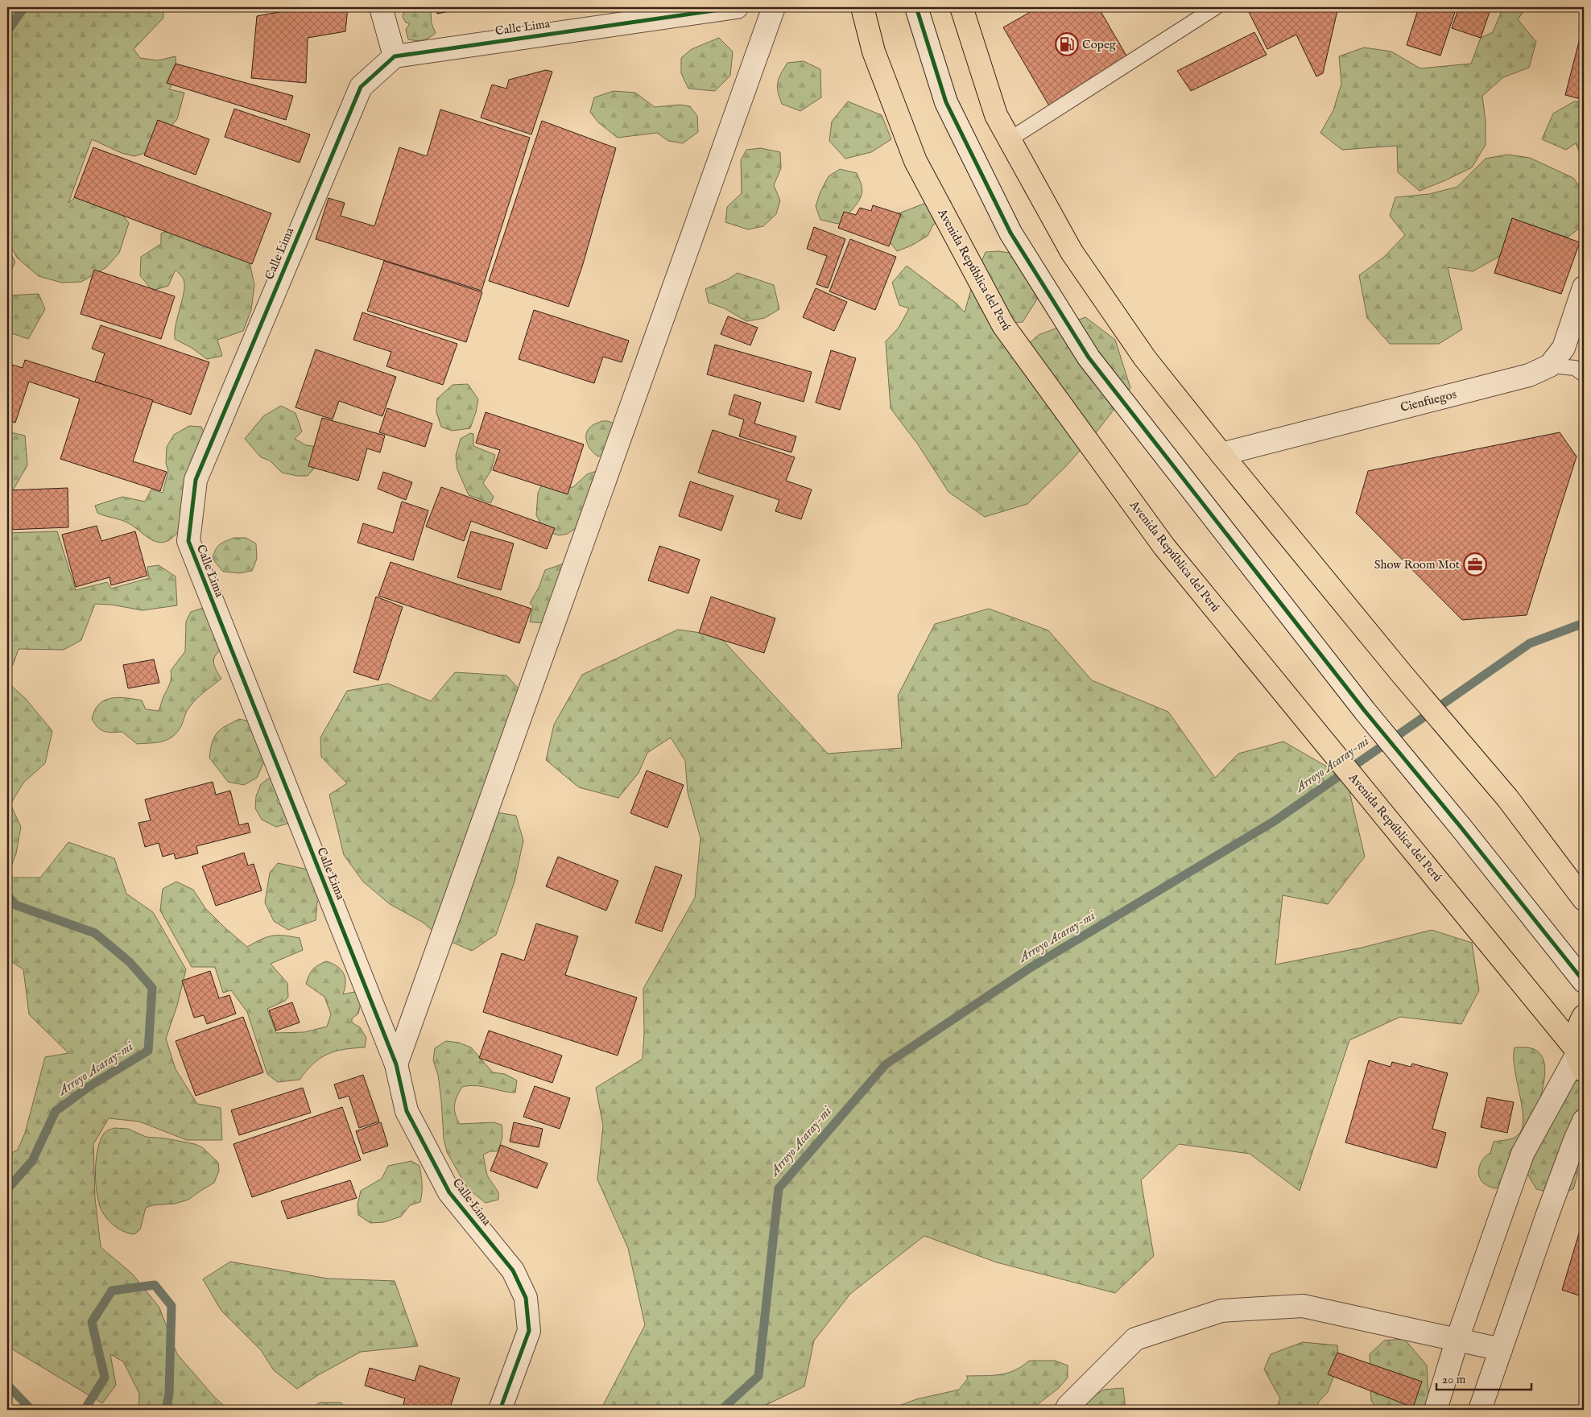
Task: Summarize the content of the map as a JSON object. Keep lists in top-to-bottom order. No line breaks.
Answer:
{"streets":{"highway":["Avenida República del Perú"],"street":["Calle Lima","Cienfuegos"]},"water":["Arroyo Acaray-mi"],"places":{"fuel station":["Copeg"],"office":["Show Room Mot"]},"scale_bar":"20 m"}
